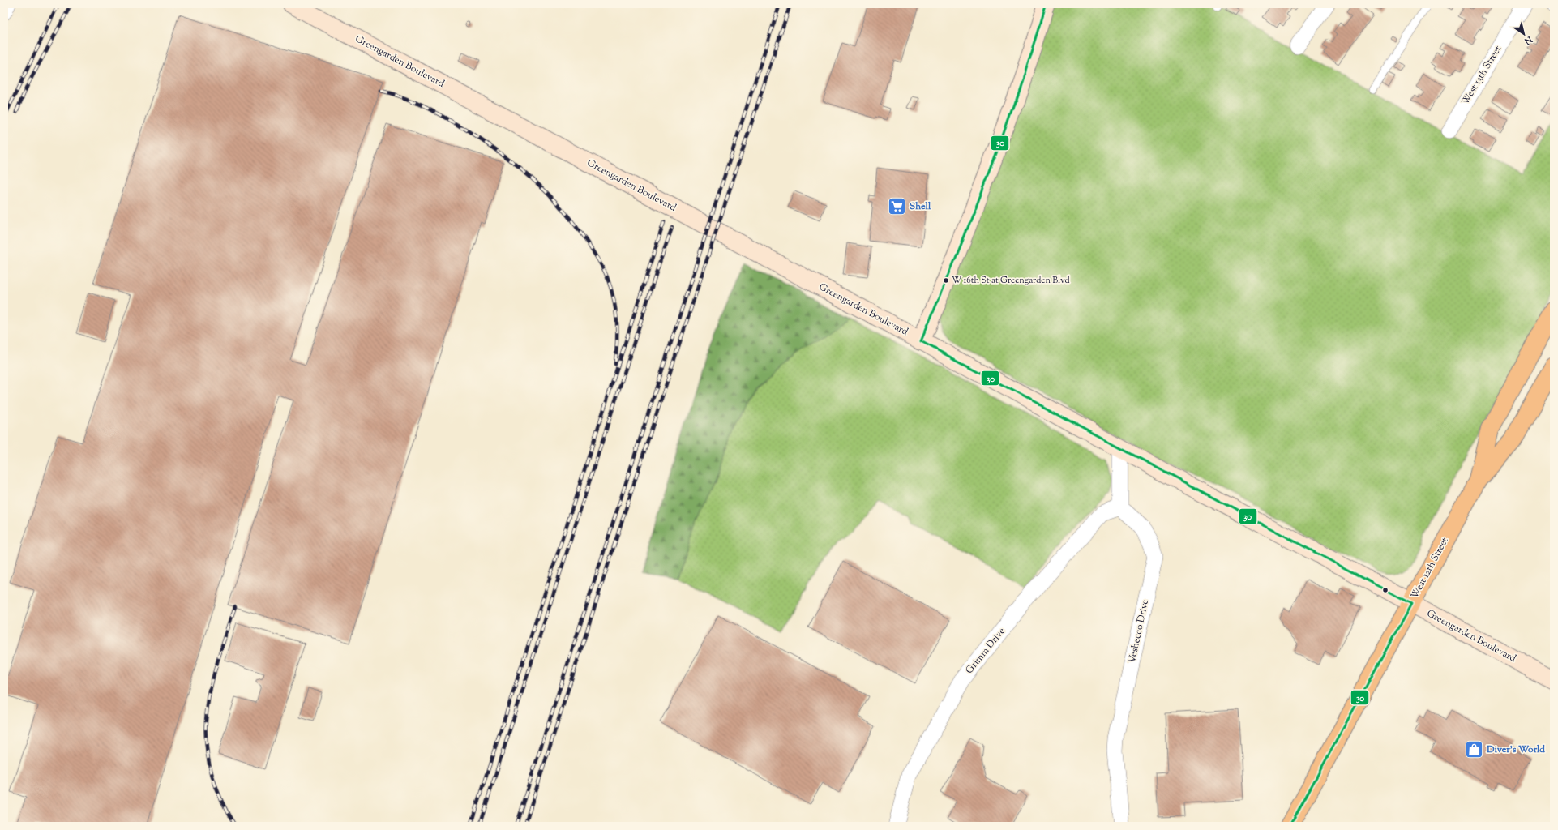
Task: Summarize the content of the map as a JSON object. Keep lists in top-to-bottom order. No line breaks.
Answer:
{"streets":{"main road":["West 12th Street"],"street":["Greengarden Boulevard","West 13th Street","Veshecco Drive","Grimm Drive"]},"crossings":[["Greengarden Boulevard","West 12th Street"],["Veshecco Drive","Grimm Drive"]],"places":{"supermarket":["Shell"],"other":["W 16th St at Greengarden Blvd"],"shop":["Diver's World"]},"lines":["transit line 30"],"north":"bottom right"}
